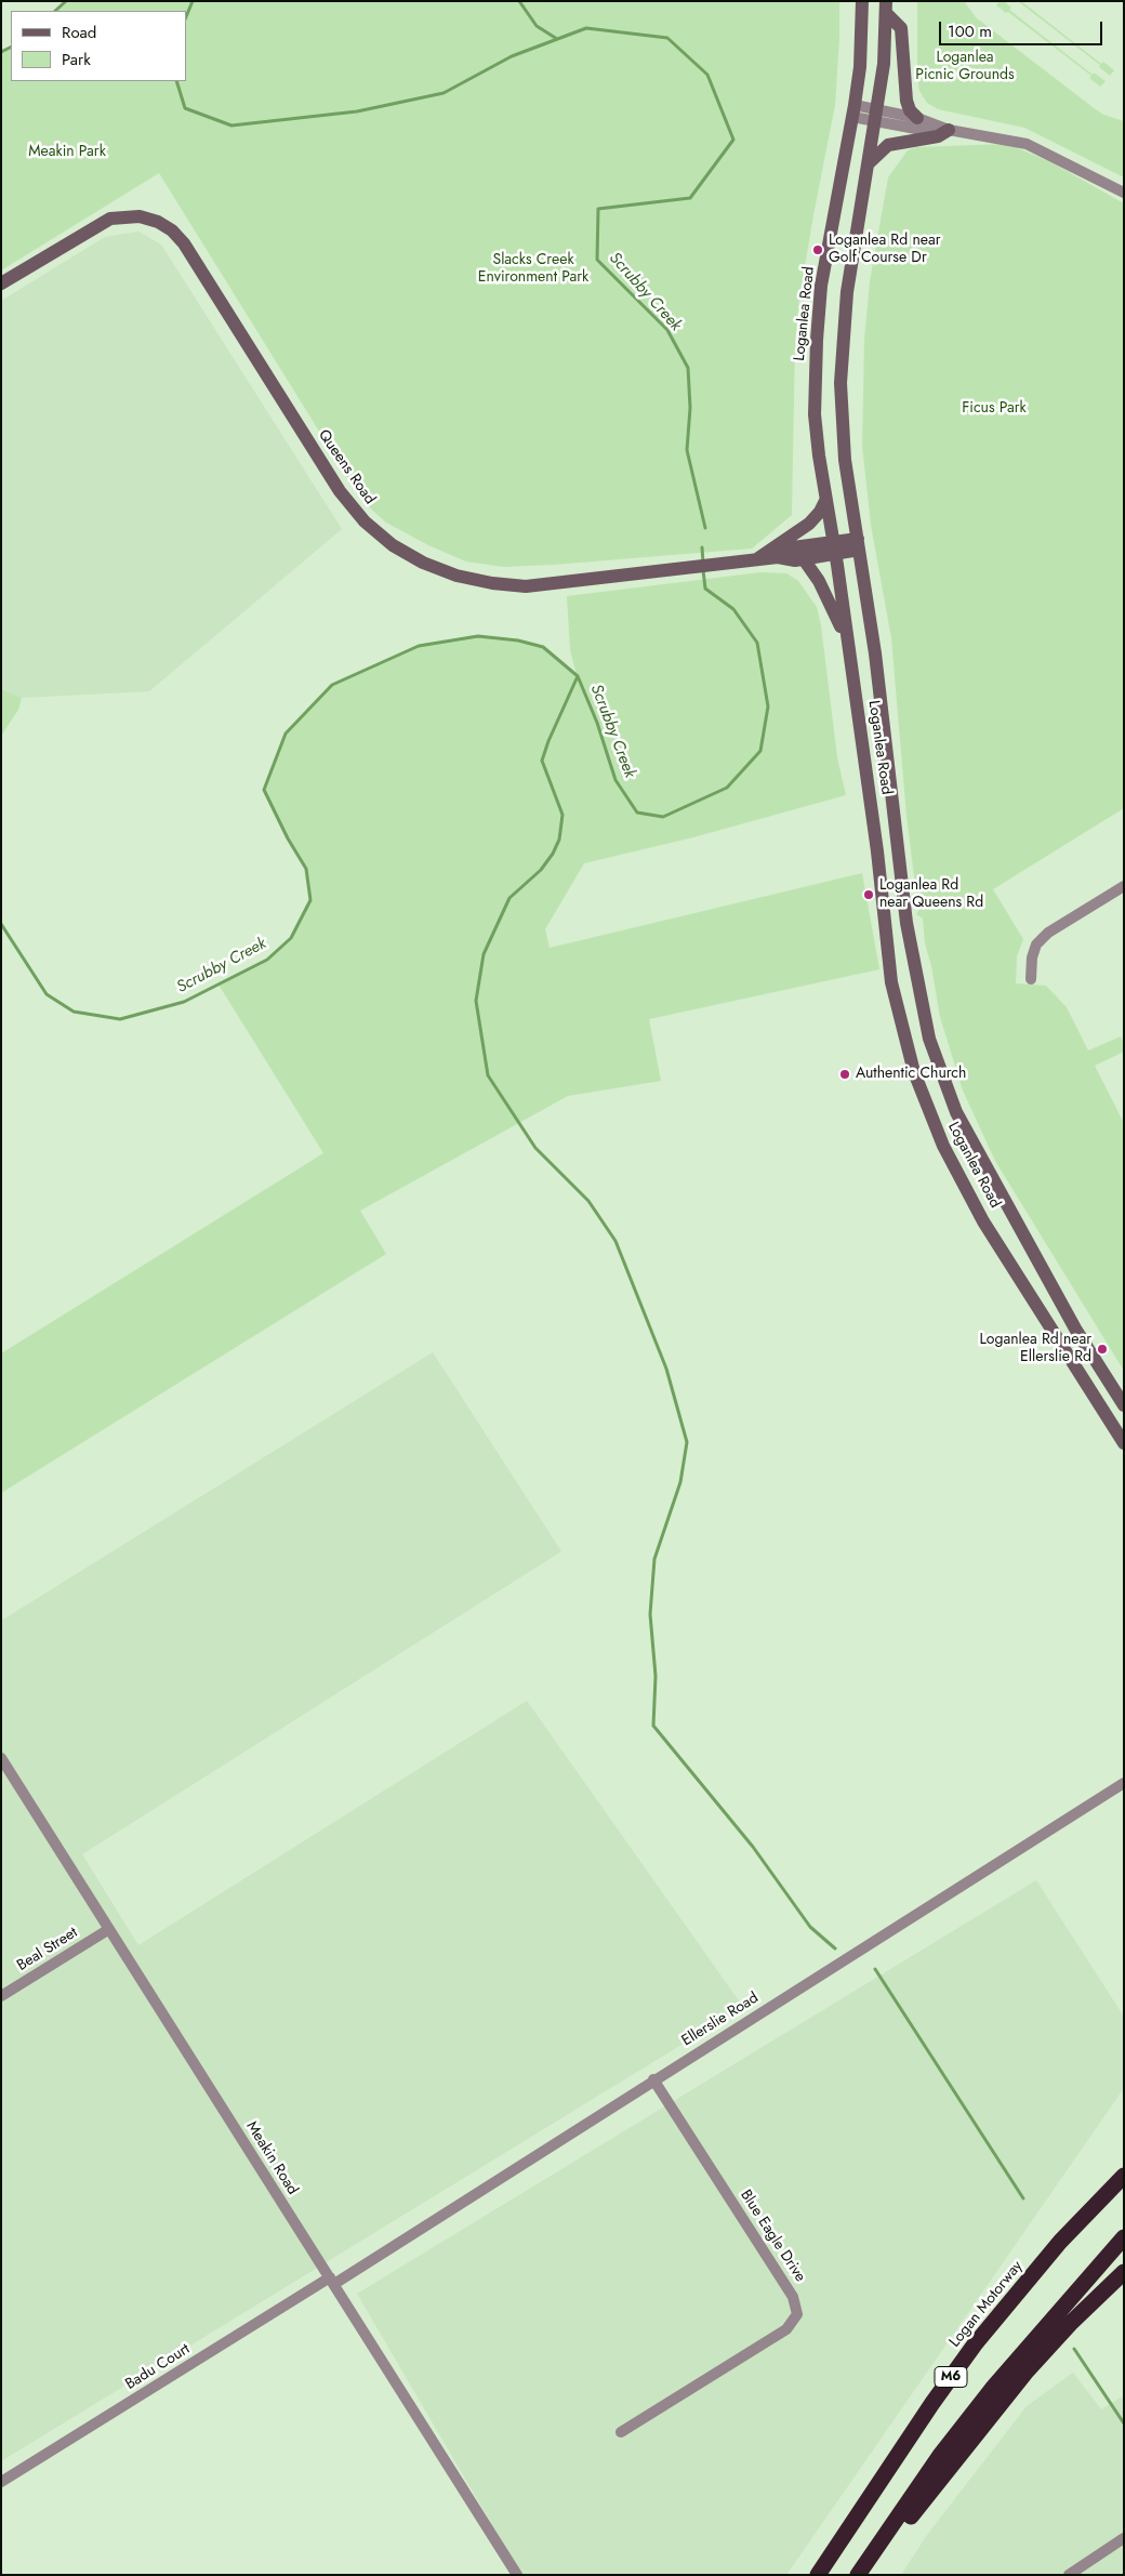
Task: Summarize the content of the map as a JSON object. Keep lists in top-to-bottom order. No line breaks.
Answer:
{"streets":{"highway":["Logan Motorway","M6"],"main road":["Loganlea Road","Queens Road"],"street":["Beal Street","Ellerslie Road","Meakin Road","Blue Eagle Drive","Badu Court"]},"crossings":[["Loganlea Road","Queens Road"],["Beal Street","Meakin Road"],["Ellerslie Road","Meakin Road"],["Ellerslie Road","Blue Eagle Drive"],["Ellerslie Road","Badu Court"],["Meakin Road","Badu Court"]],"water":["Scrubby Creek"],"parks":["Loganlea Picnic Grounds","Meakin Park","Slacks Creek Environment Park","Ficus Park"],"places":["Loganlea Rd near Golf Course Dr","Loganlea Rd near Queens Rd","Authentic Church","Loganlea Rd near Ellerslie Rd"],"legend":["Road","Park"],"scale_bar":"100 m"}
